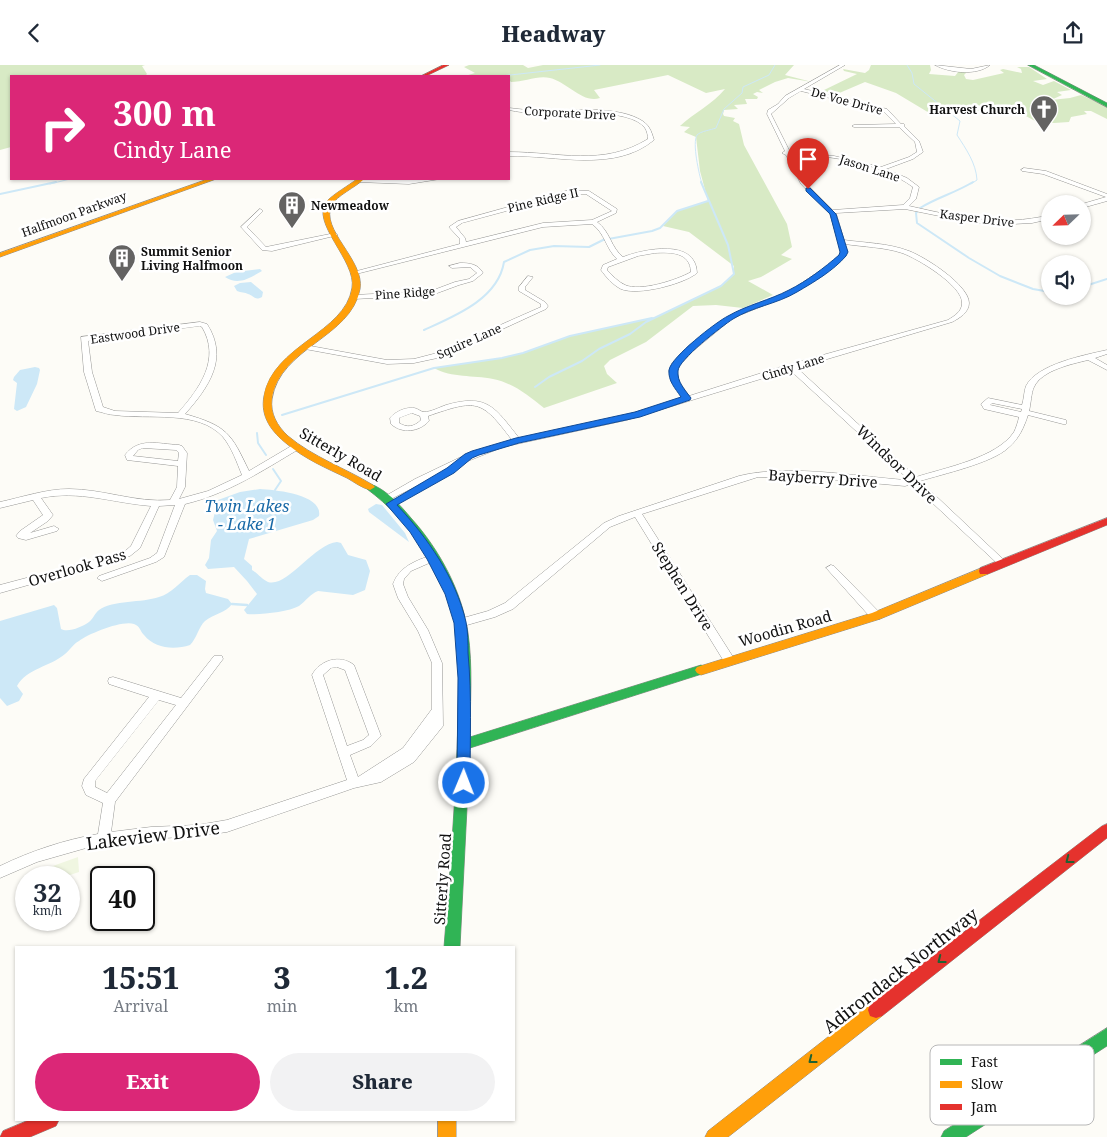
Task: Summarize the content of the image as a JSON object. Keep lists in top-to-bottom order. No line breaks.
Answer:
{"streets":{"main road":["Halfmoon Parkway","Sitterly Road","Woodin Road","Adirondack Northway"],"street":["De Voe Drive","Corporate Drive","Jason Lane","Pine Ridge II","Kasper Drive","Pine Ridge","Eastwood Drive","Squire Lane","Cindy Lane","Windsor Drive","Bayberry Drive","Overlook Pass","Stephen Drive","Lakeview Drive"]},"crossings":[["De Voe Drive","Jason Lane"],["Jason Lane","Kasper Drive"],["Pine Ridge","Sitterly Road"],["Squire Lane","Sitterly Road"],["Cindy Lane","Sitterly Road"],["Cindy Lane","Windsor Drive"],["Sitterly Road","Bayberry Drive"],["Sitterly Road","Woodin Road"],["Sitterly Road","Lakeview Drive"],["Windsor Drive","Bayberry Drive"],["Windsor Drive","Woodin Road"],["Bayberry Drive","Stephen Drive"],["Stephen Drive","Woodin Road"]],"one_way":["Adirondack Northway"],"water":["Twin Lakes - Lake 1"],"places":{"church":["Harvest Church"],"building":["Newmeadow","Summit Senior Living Halfmoon"]},"legend":["Fast","Slow","Jam"],"north":"bottom left","page":{"header":"Headway","turn":["300 m","Cindy Lane"],"speed":"32 km/h","limit":"40","eta":["15:51","Arrival","3","min","1.2","km"],"buttons":["Exit","Share"]}}
